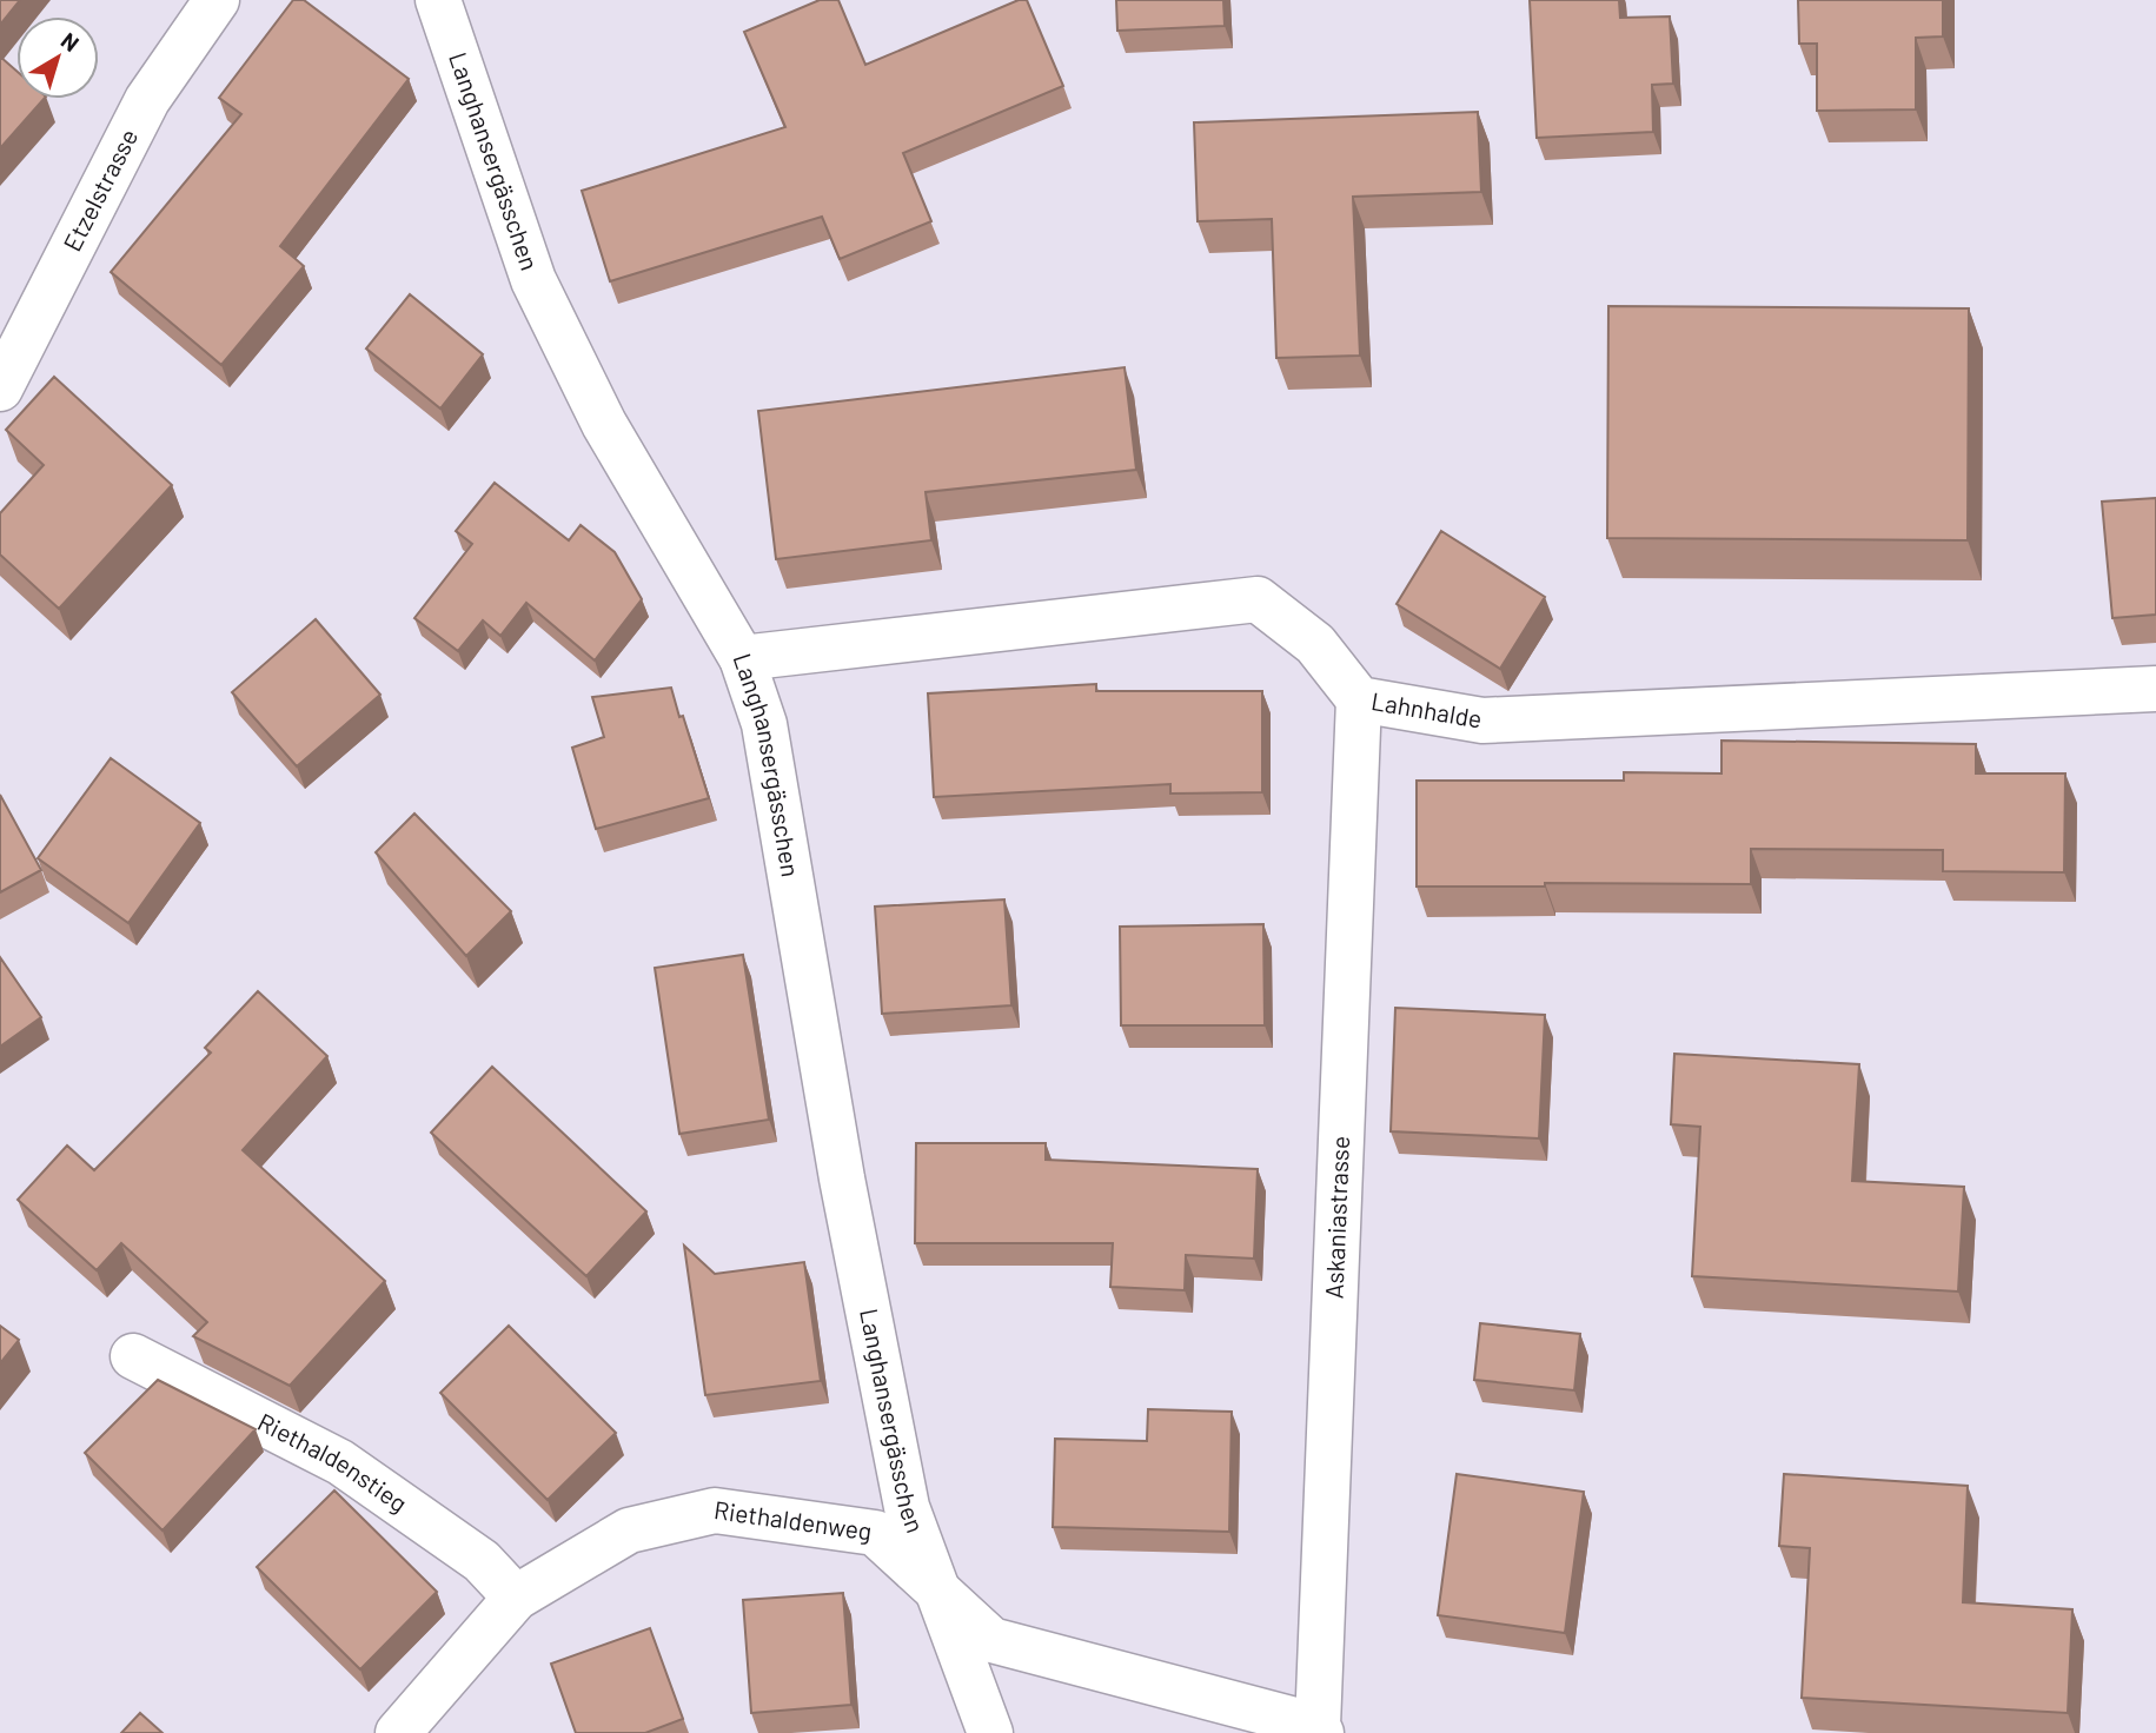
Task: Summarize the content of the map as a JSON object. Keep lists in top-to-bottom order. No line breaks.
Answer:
{"streets":{"street":["Langhansergässchen","Etzelstrasse","Lahnhalde","Askaniastrasse","Riethaldenstieg","Riethaldenweg"]},"crossings":[["Langhansergässchen","Lahnhalde"],["Langhansergässchen","Riethaldenweg"],["Lahnhalde","Askaniastrasse"],["Askaniastrasse","Riethaldenweg"],["Riethaldenstieg","Riethaldenweg"]],"north":"top right"}
